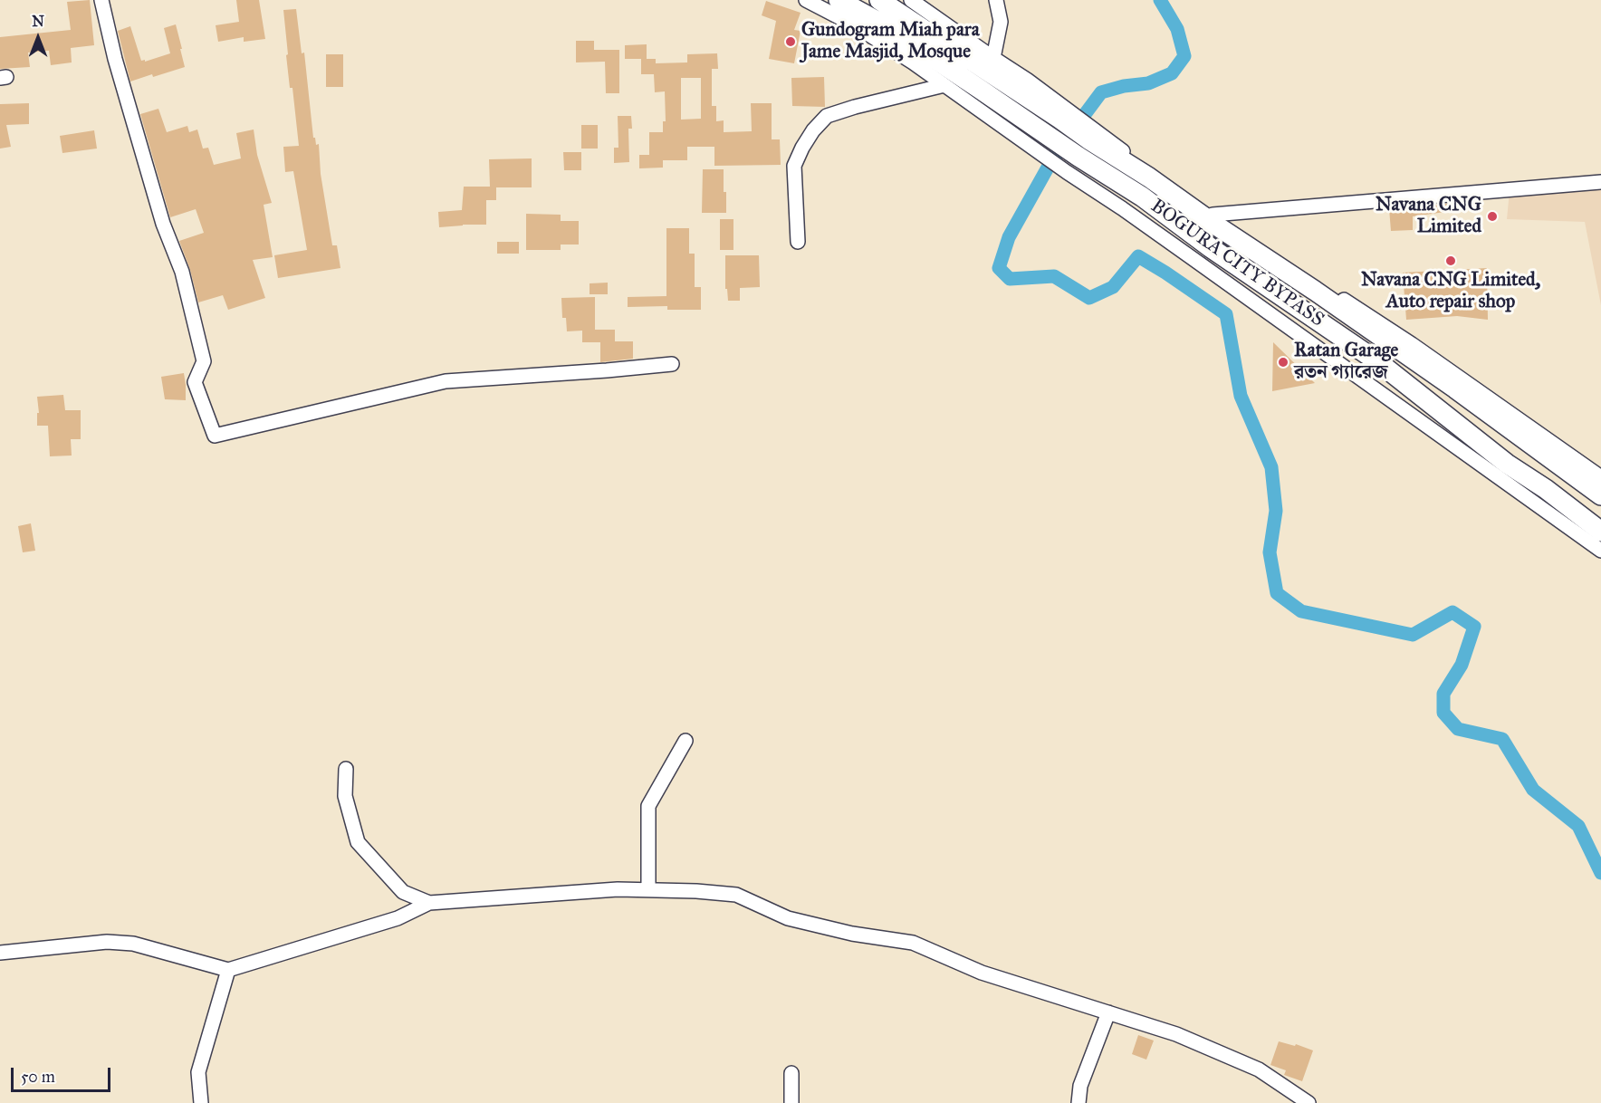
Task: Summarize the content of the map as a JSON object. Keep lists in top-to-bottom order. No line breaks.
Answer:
{"streets":{"highway":["BOGURA CITY BYPASS"]},"places":["Gundogram Miah para Jame Masjid, Mosque","Navana CNG Limited","Navana CNG Limited, Auto repair shop","Ratan Garage রতন গ্যারেজ"],"scale_bar":"50 m","north":"top"}
